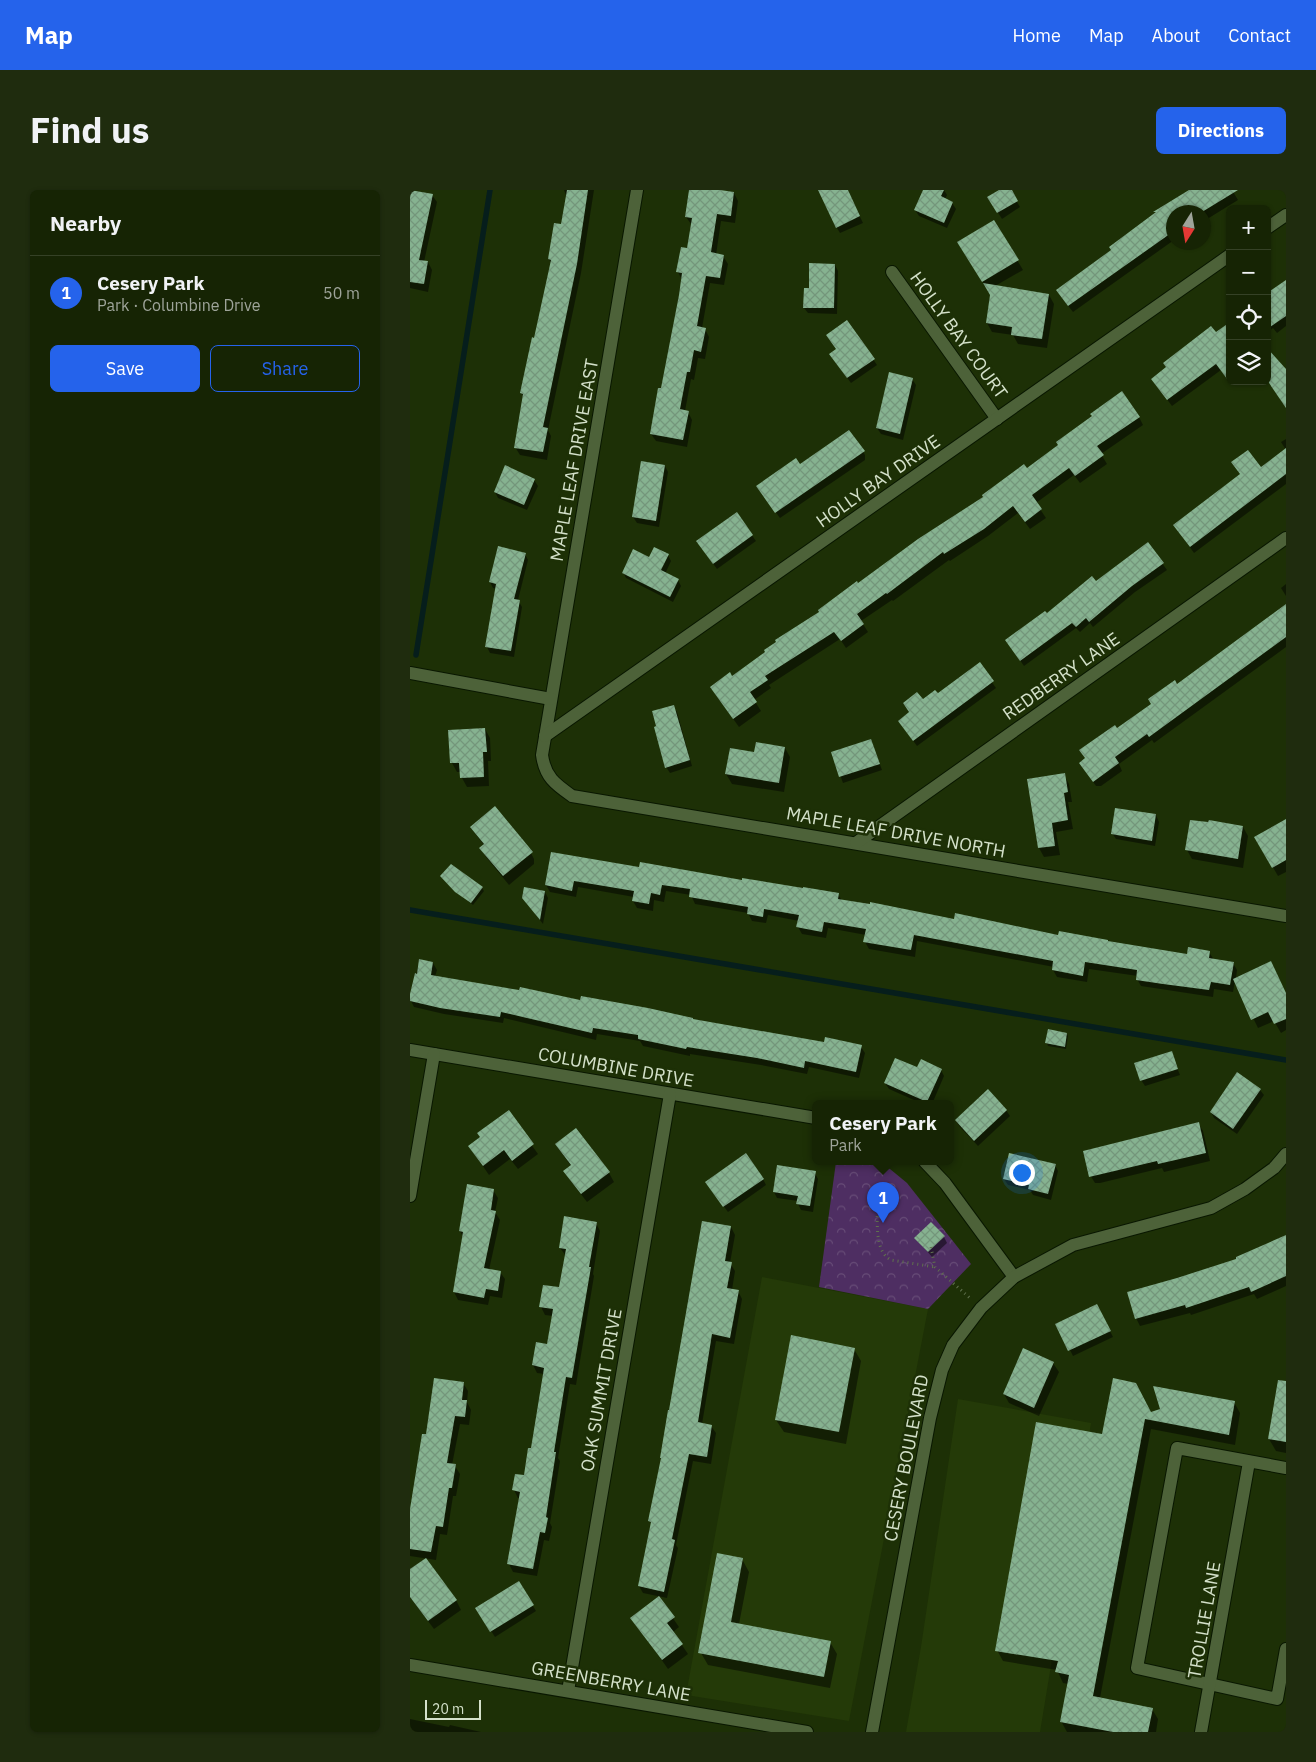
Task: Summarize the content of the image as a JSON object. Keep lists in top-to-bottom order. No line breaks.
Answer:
{"streets":{"street":["HOLLY BAY COURT","MAPLE LEAF DRIVE EAST","HOLLY BAY DRIVE","REDBERRY LANE","MAPLE LEAF DRIVE NORTH","COLUMBINE DRIVE","OAK SUMMIT DRIVE","CESERY BOULEVARD","TROLLIE LANE","GREENBERRY LANE"]},"crossings":[["HOLLY BAY COURT","HOLLY BAY DRIVE"],["MAPLE LEAF DRIVE EAST","HOLLY BAY DRIVE"],["MAPLE LEAF DRIVE EAST","MAPLE LEAF DRIVE NORTH"],["HOLLY BAY DRIVE","MAPLE LEAF DRIVE NORTH"],["REDBERRY LANE","MAPLE LEAF DRIVE NORTH"],["COLUMBINE DRIVE","OAK SUMMIT DRIVE"],["OAK SUMMIT DRIVE","GREENBERRY LANE"]],"scale_bar":"20 m","north":"bottom","page":{"header":"Map","nav":["Home","Map","About","Contact"],"title":"Find us","buttons":["Directions",["Save","Share"]],"heading":"Nearby","map_buttons":["+","−"],"list":[{"mark":"1","name":"Cesery Park","note":"Park · Columbine Drive","value":"50 m"}],"popup":["Cesery Park","Park"],"pins":"1","scale":"20 m"}}
